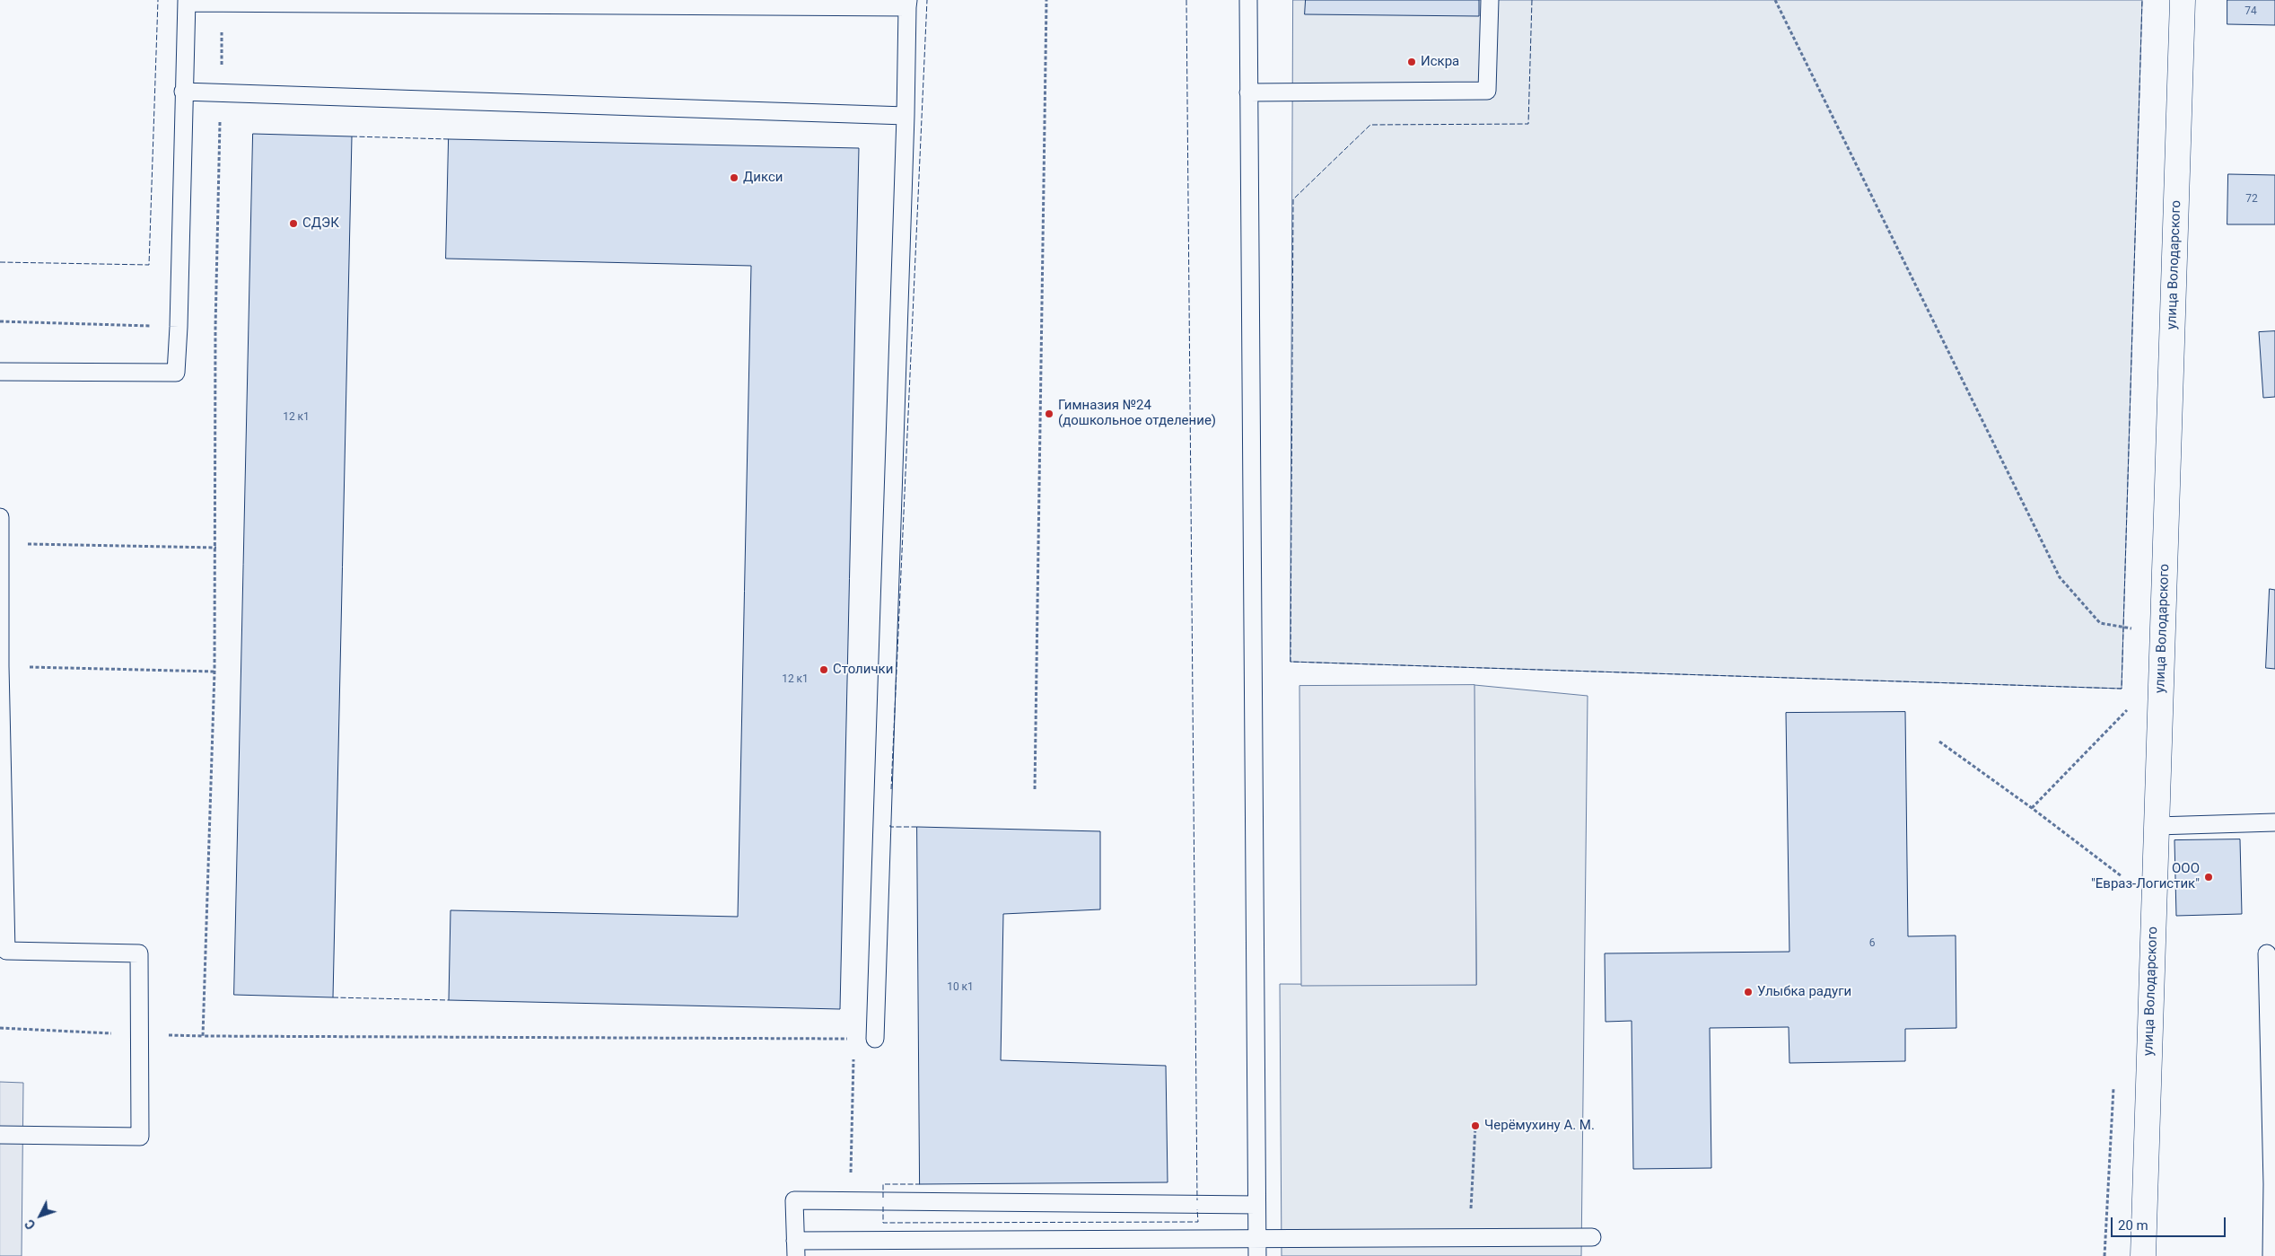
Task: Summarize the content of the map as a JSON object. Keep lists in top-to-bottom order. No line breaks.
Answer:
{"streets":{"street":["улица Володарского"]},"places":["Искра","Дикси","СДЭК","Гимназия №24 (дошкольное отделение)","Столички","ООО \"Евраз-Логистик\"","Улыбка радуги","Черёмухину А. М."],"house_numbers":["74","72","12 к1","12 к1","6","10 к1"],"scale_bar":"20 m","north":"bottom left"}
